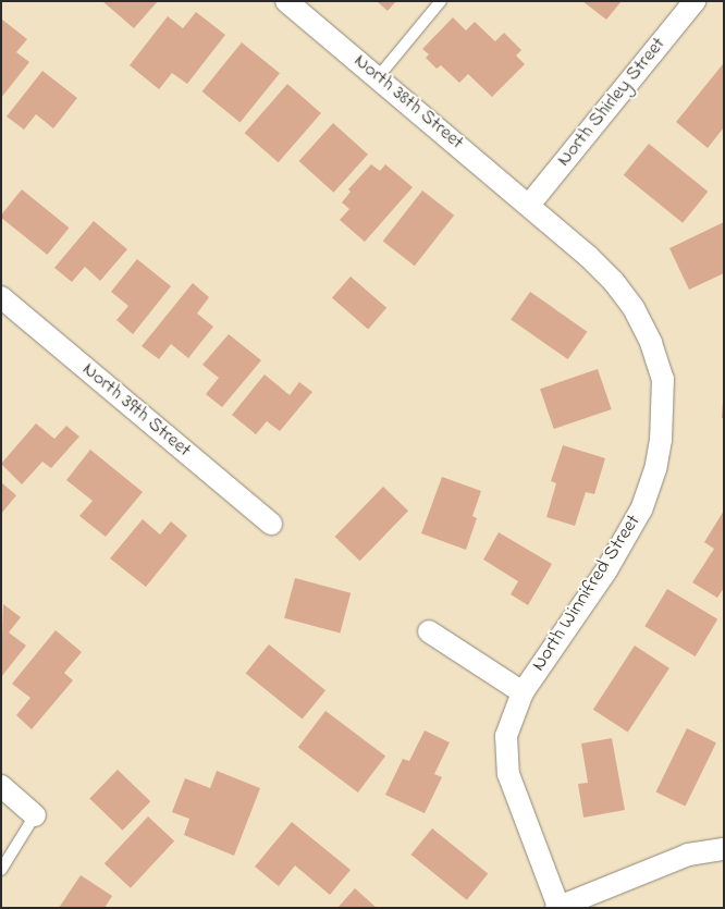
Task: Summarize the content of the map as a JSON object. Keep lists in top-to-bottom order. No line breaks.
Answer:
{"streets":{"street":["North 38th Street","North Shirley Street","North 39th Street","North Winnifred Street"]},"crossings":[["North 38th Street","North Shirley Street"],["North 38th Street","North Winnifred Street"],["North Shirley Street","North Winnifred Street"]]}
